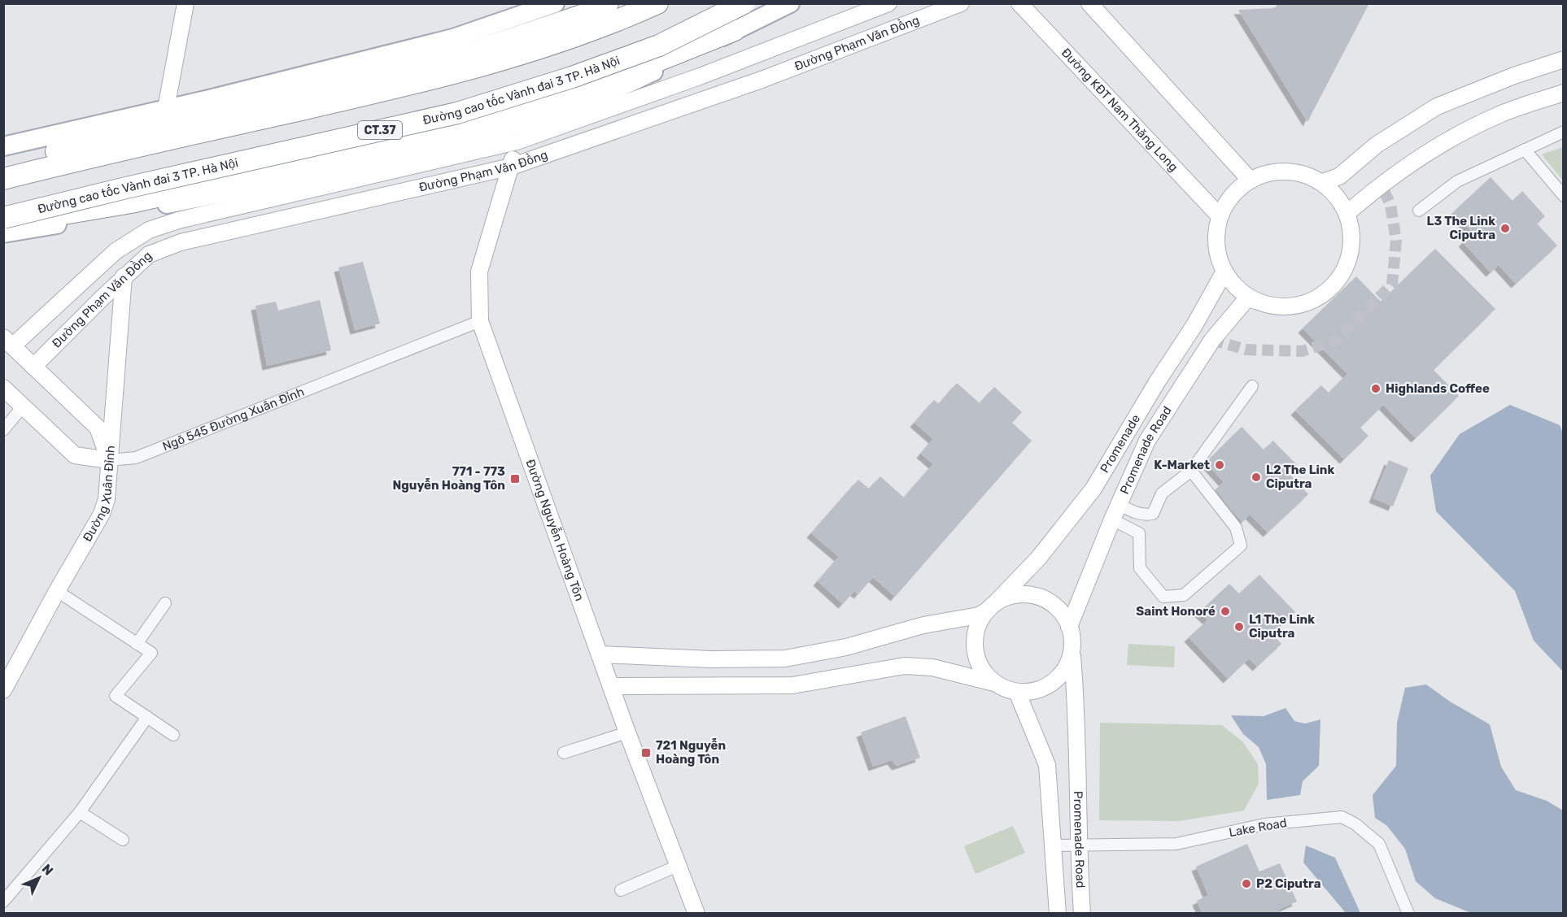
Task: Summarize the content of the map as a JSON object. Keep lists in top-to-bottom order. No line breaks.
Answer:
{"streets":{"highway":["Đường cao tốc Vành đai 3 TP. Hà Nội","CT.37"],"street":["Đường Phạm Văn Đồng","Đường KĐT Nam Thăng Long","Ngõ 545 Đường Xuân Đỉnh","Promenade","Promenade Road","Đường Xuân Đỉnh","Đường Nguyễn Hoàng Tôn","Lake Road"]},"crossings":[["Đường Phạm Văn Đồng","Đường Xuân Đỉnh"],["Đường Phạm Văn Đồng","Đường Nguyễn Hoàng Tôn"],["Đường KĐT Nam Thăng Long","Promenade"],["Đường KĐT Nam Thăng Long","Promenade Road"],["Ngõ 545 Đường Xuân Đỉnh","Đường Xuân Đỉnh"],["Ngõ 545 Đường Xuân Đỉnh","Đường Nguyễn Hoàng Tôn"],["Promenade","Promenade Road"],["Promenade Road","Lake Road"]],"places":{"other":["L3 The Link Ciputra","Highlands Coffee","K-Market","L2 The Link Ciputra","Saint Honoré","L1 The Link Ciputra","P2 Ciputra"],"transit":["771 - 773 Nguyễn Hoàng Tôn","721 Nguyễn Hoàng Tôn"]},"north":"top right"}
